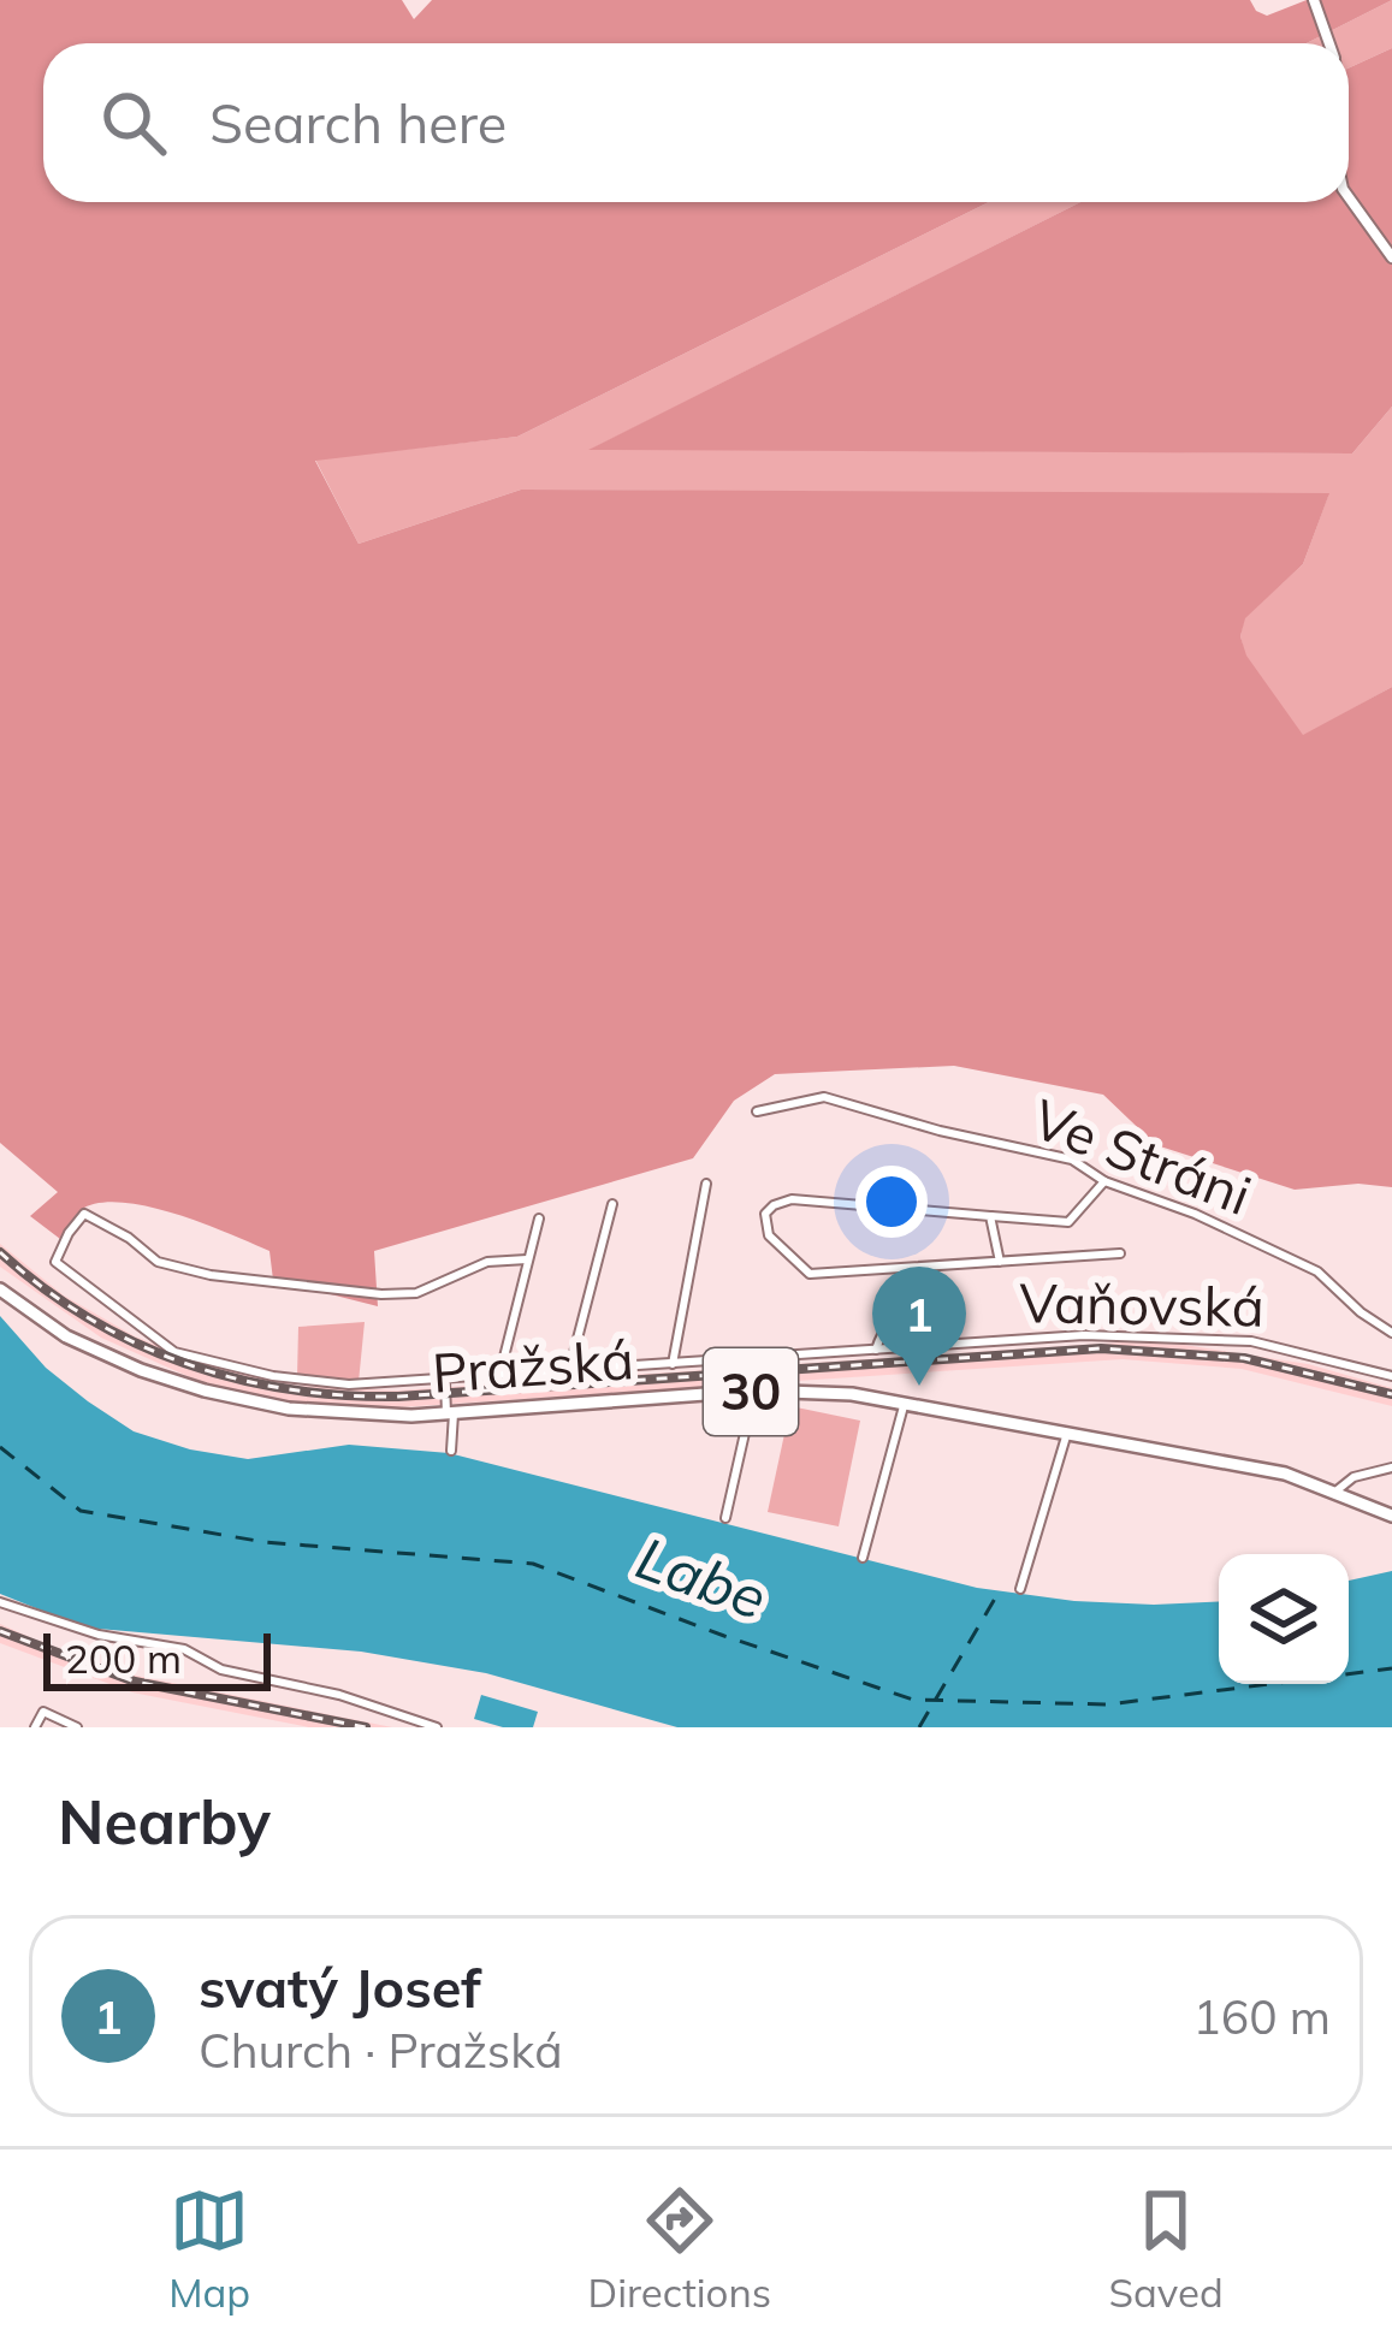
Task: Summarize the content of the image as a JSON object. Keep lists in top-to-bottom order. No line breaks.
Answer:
{"streets":{"main road":["Pražská","30"],"street":["Ve Stráni","Vaňovská"]},"water":["Labe"],"scale_bar":"200 m","page":{"search":"Search here","pins":"1","scale":"200 m","heading":"Nearby","list":[{"mark":"1","name":"svatý Josef","note":"Church · Pražská","value":"160 m"}],"nav":["Map","Directions","Saved"]}}
